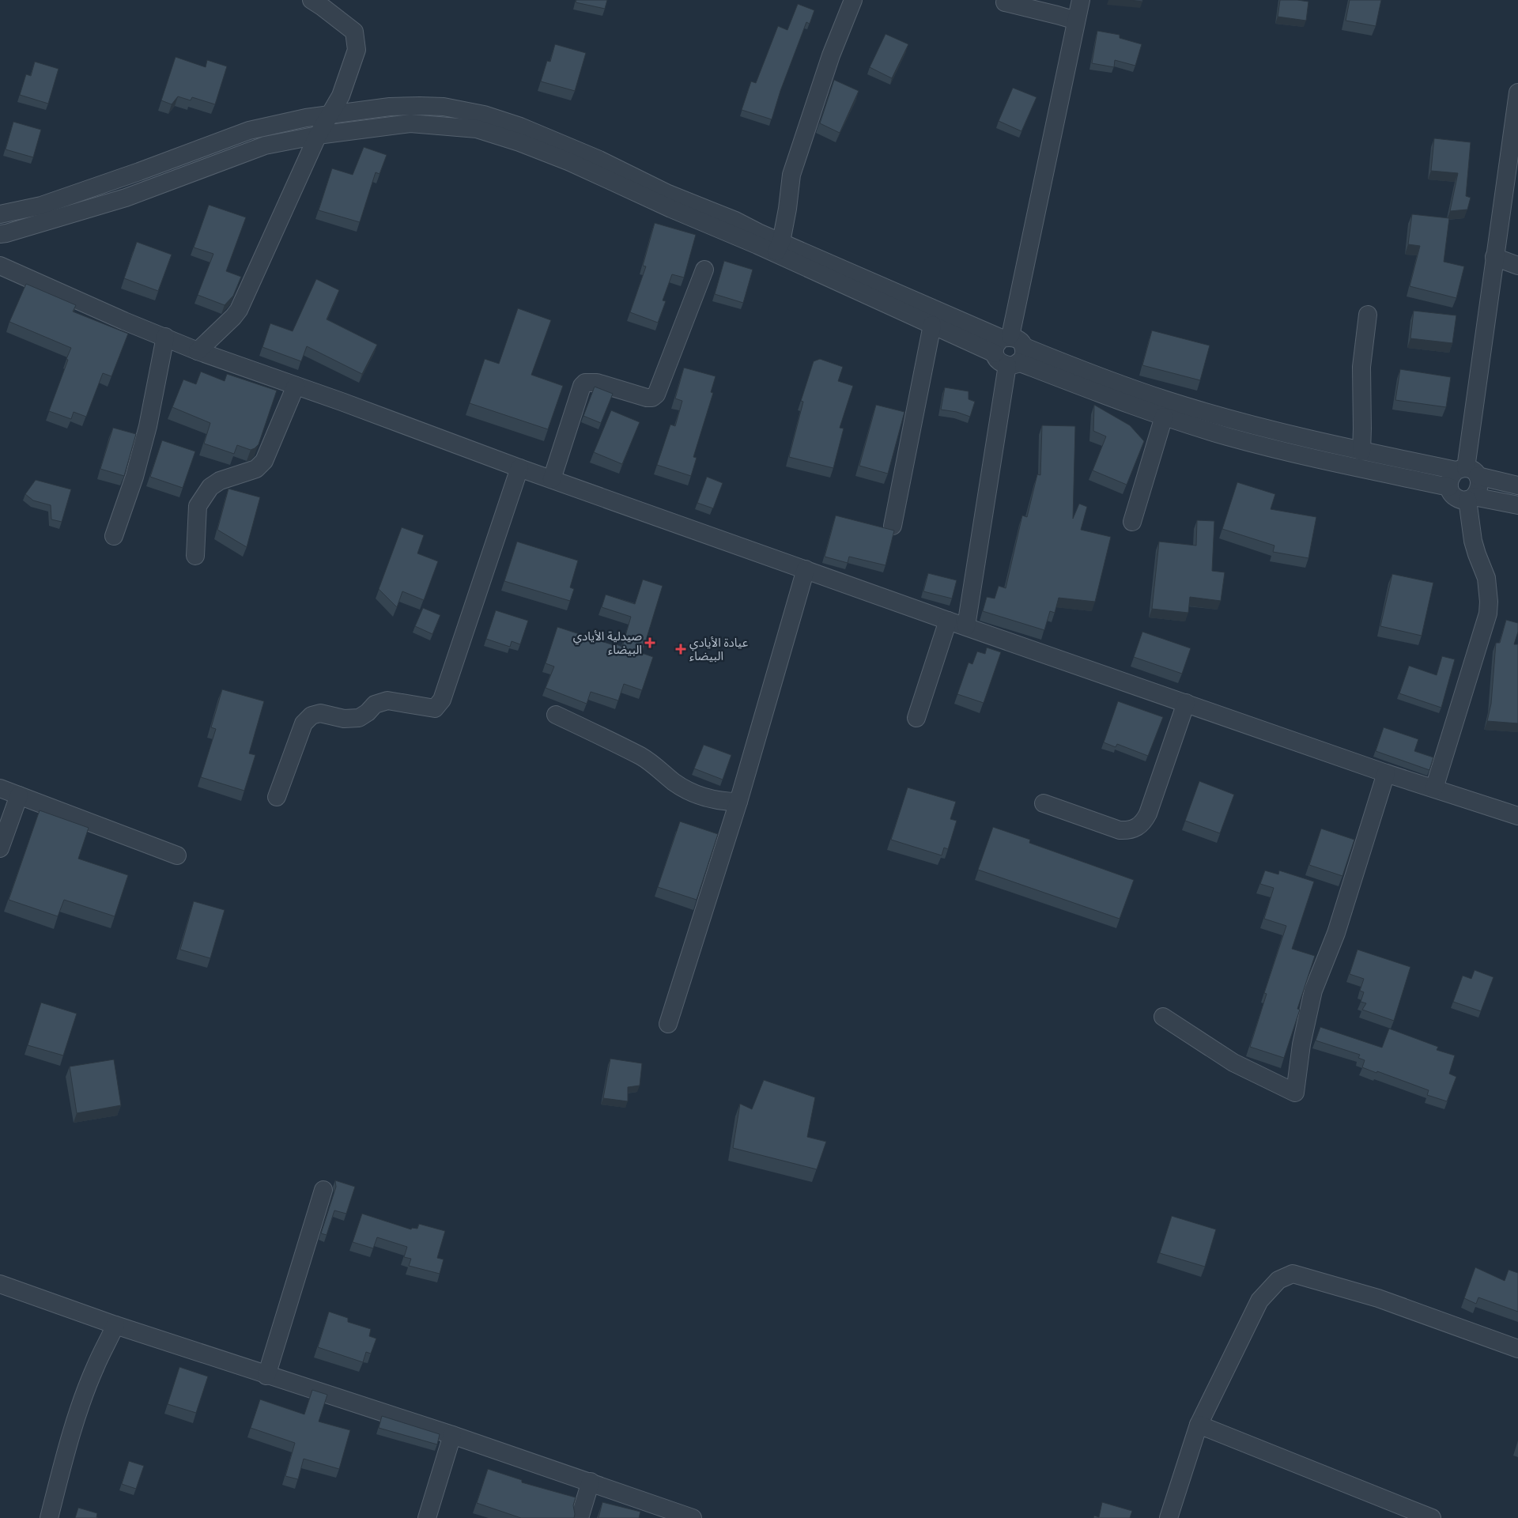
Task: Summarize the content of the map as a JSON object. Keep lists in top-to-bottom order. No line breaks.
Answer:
{"places":{"health":["صيدلية الأيادي البيضاء","عيادة الأيادي البيضاء"]}}
